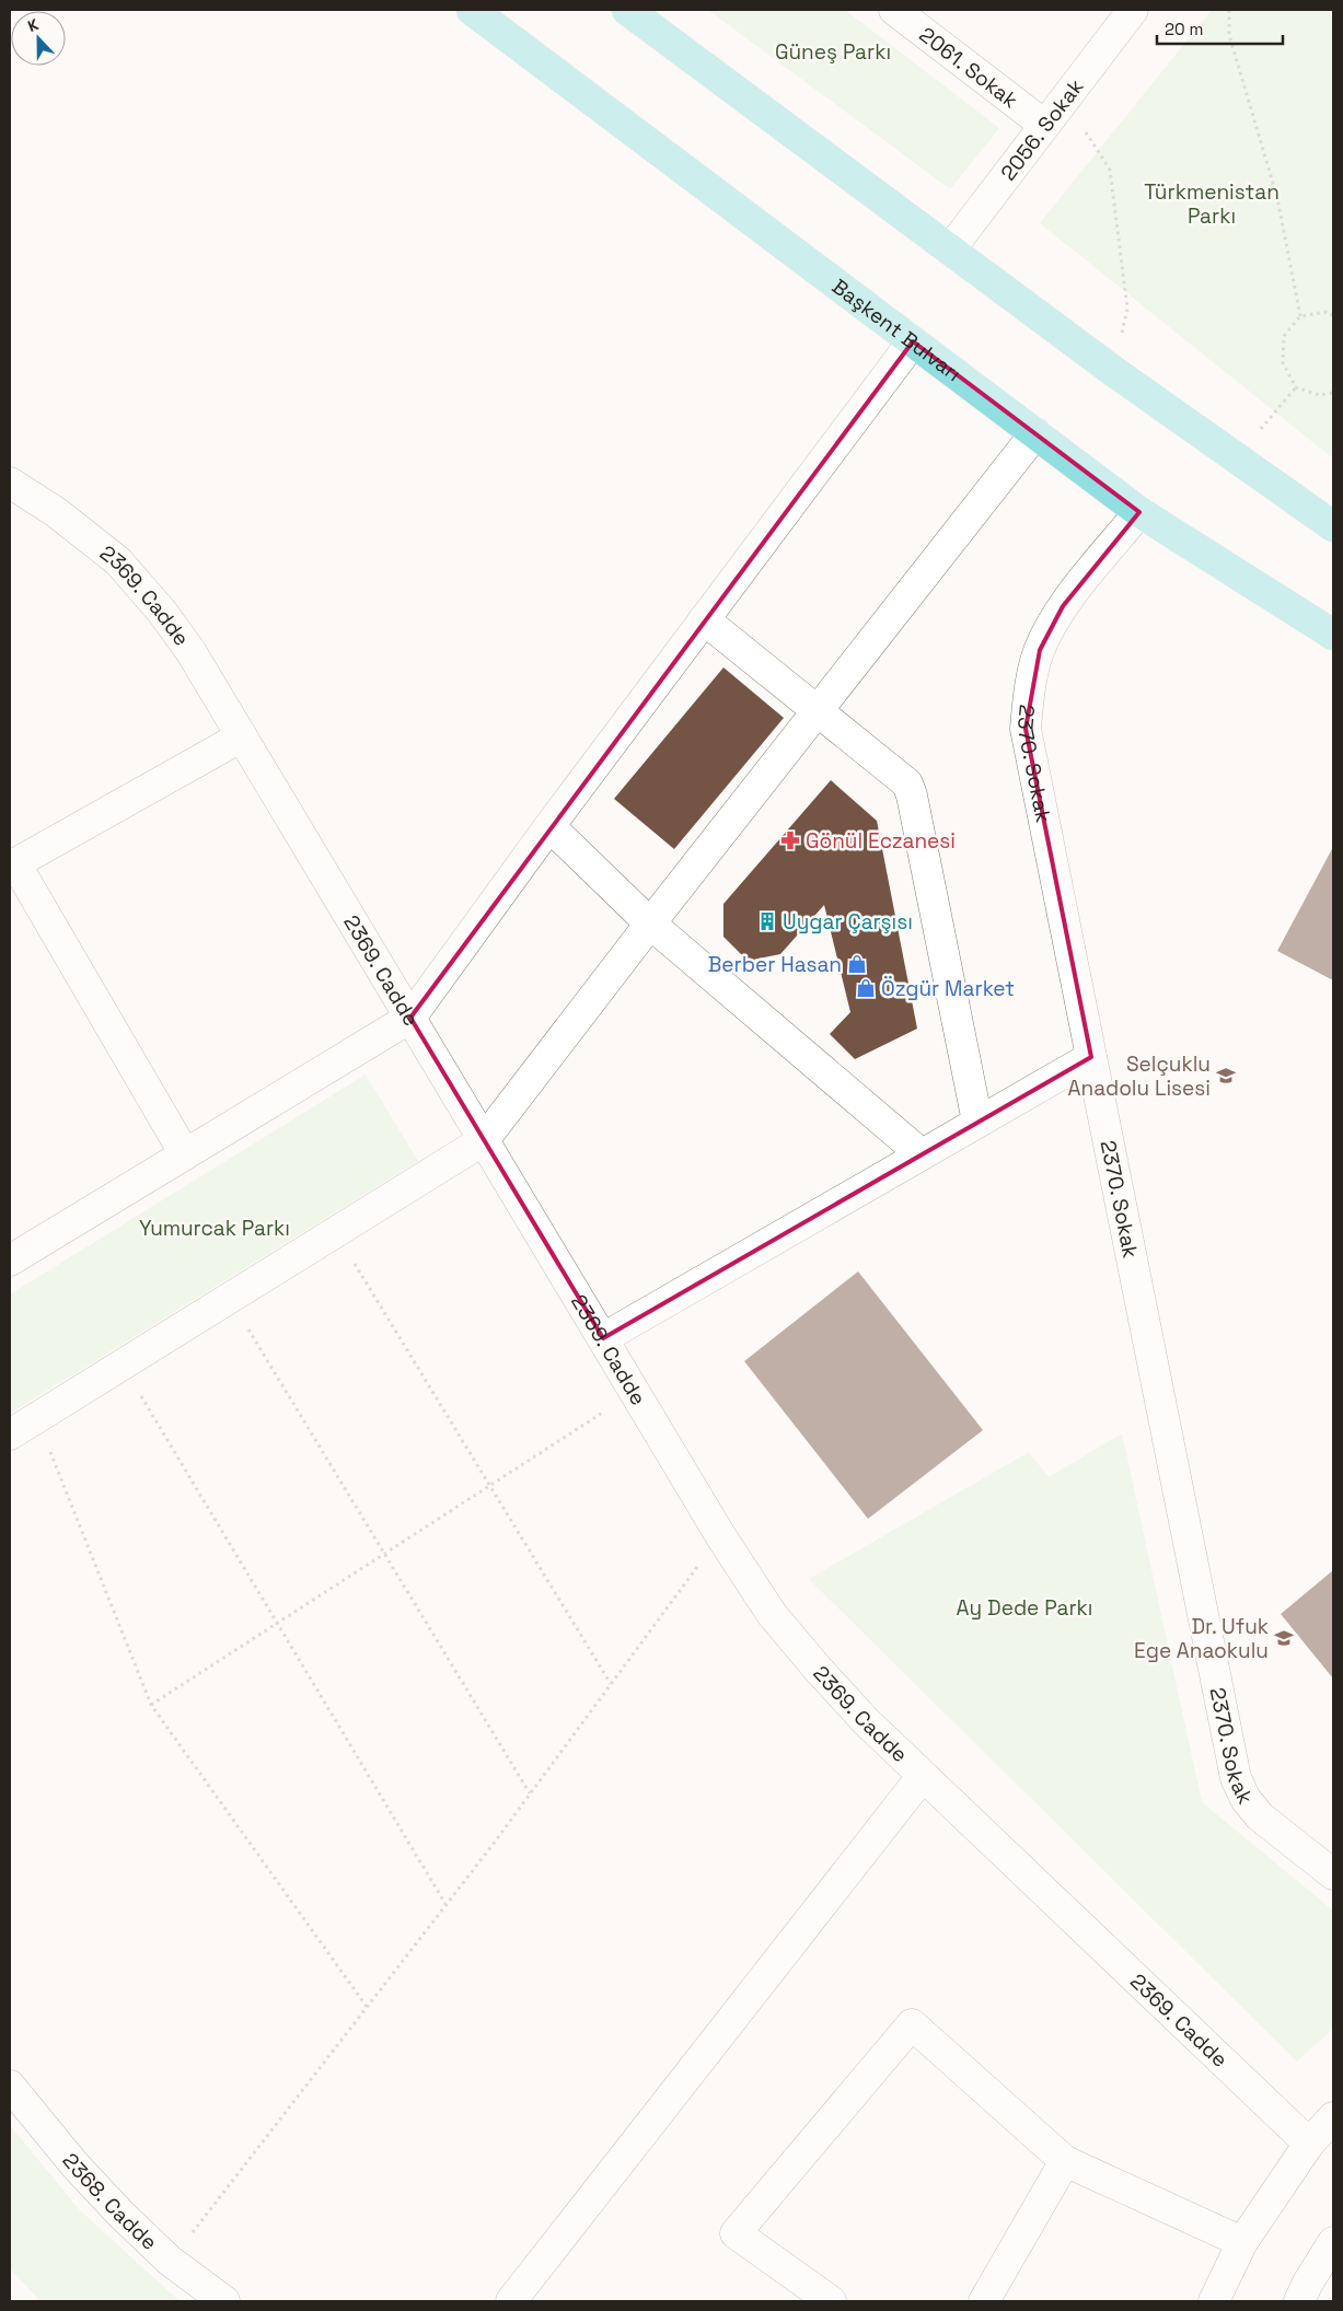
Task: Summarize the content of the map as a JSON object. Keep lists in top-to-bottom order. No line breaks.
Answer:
{"streets":{"main road":["Başkent Bulvarı"],"street":["2061. Sokak","2056. Sokak","2369. Cadde","2370. Sokak","2368. Cadde"]},"crossings":[["2061. Sokak","2056. Sokak"],["Başkent Bulvarı","2370. Sokak"]],"parks":["Güneş Parkı","Türkmenistan Parkı","Yumurcak Parkı","Ay Dede Parkı"],"places":{"pharmacy":["Gönül Eczanesi"],"building":["Uygar Çarşısı"],"shop":["Berber Hasan","Özgür Market"],"school or university":["Selçuklu Anadolu Lisesi","Dr. Ufuk Ege Anaokulu"]},"scale_bar":"20 m","north":"top"}
